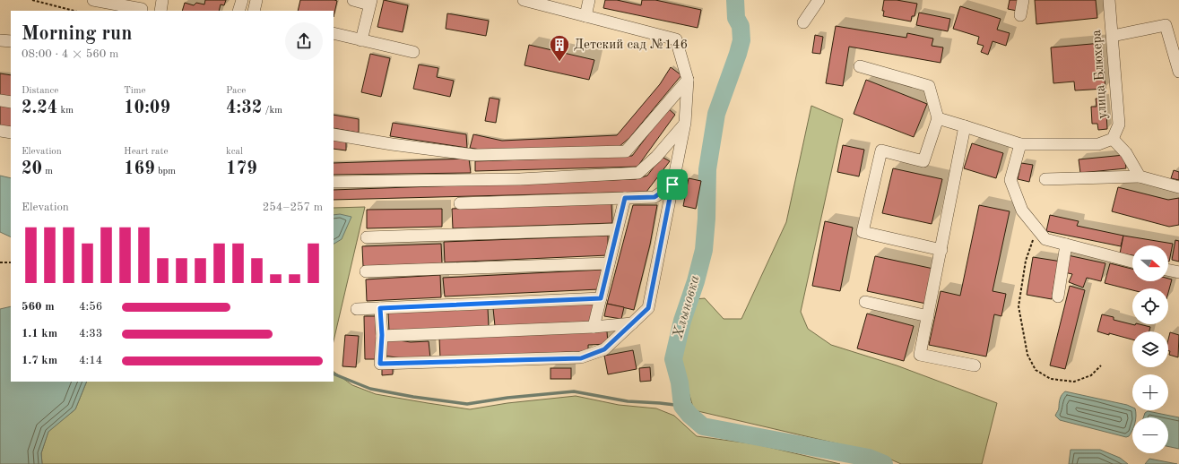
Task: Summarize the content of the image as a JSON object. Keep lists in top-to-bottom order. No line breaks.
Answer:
{"streets":{"street":["улица Блюхера"]},"water":["Хлыновка"],"places":{"building":["Детский сад №146"]},"north":"right","page":{"heading":["Morning run","08:00 · 4 × 560 m"],"stats":[["Distance","2.24 km"],["Time","10:09"],["Pace","4:32 /km"],["Elevation","20 m"],["Heart rate","169 bpm"],["kcal","179"]],"chart":["Elevation","254–257 m"],"map_buttons":["+","−"],"list":[{"name":"560 m","note":"4:56"},{"name":"1.1 km","note":"4:33"},{"name":"1.7 km","note":"4:14"}]}}
